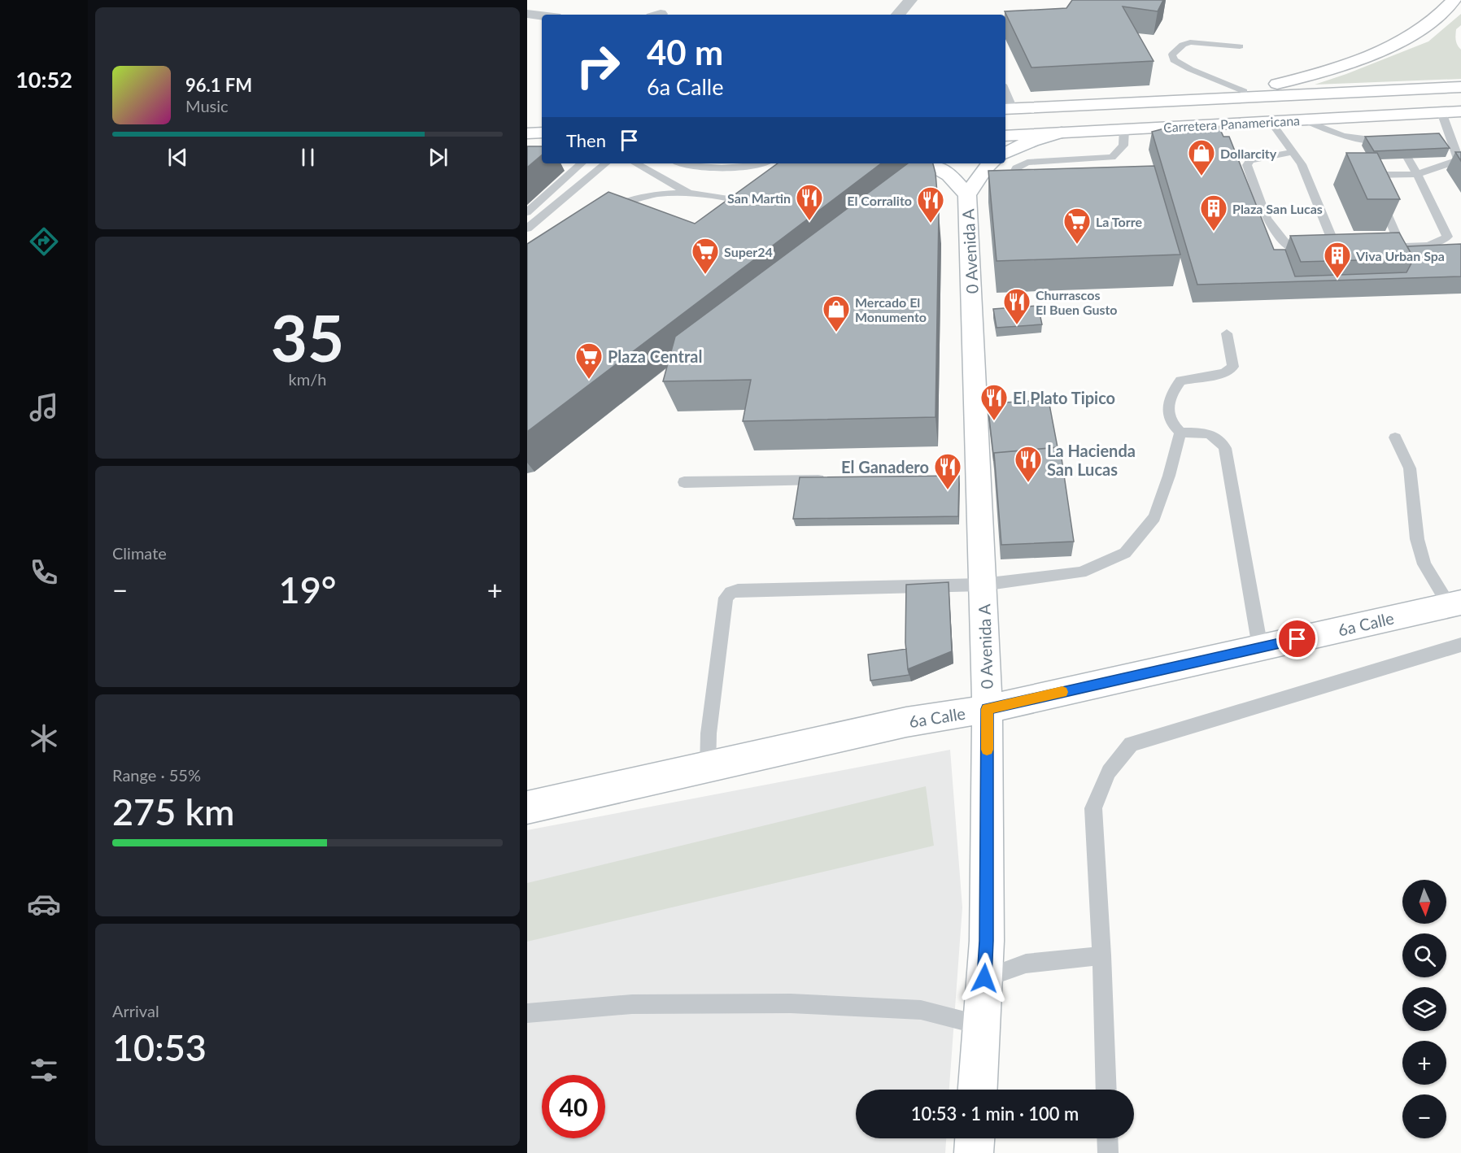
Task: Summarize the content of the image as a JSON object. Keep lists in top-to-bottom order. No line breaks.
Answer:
{"streets":{"main road":["Carretera Panamericana","0 Avenida A","6a Calle"]},"crossings":[["0 Avenida A","6a Calle"]],"places":{"shop":["Dollarcity","Mercado El Monumento"],"restaurant":["San Martin","El Corralito","Churrascos El Buen Gusto","El Plato Tipico","La Hacienda San Lucas","El Ganadero"],"building":["Plaza San Lucas","Viva Urban Spa"],"supermarket":["La Torre","Super24","Plaza Central"]},"north":"bottom","page":{"tabs":"10:52","turn":["40 m","6a Calle"],"song":["96.1 FM","Music"],"then":"Then","tile":[["35","km/h"],"Climate",["Range · 55%","275 km"],["Arrival","10:53"]],"heat":["−","19°","+"],"map_buttons":["+","−"],"limit":"40","trip":"10:53 · 1 min · 100 m"}}
